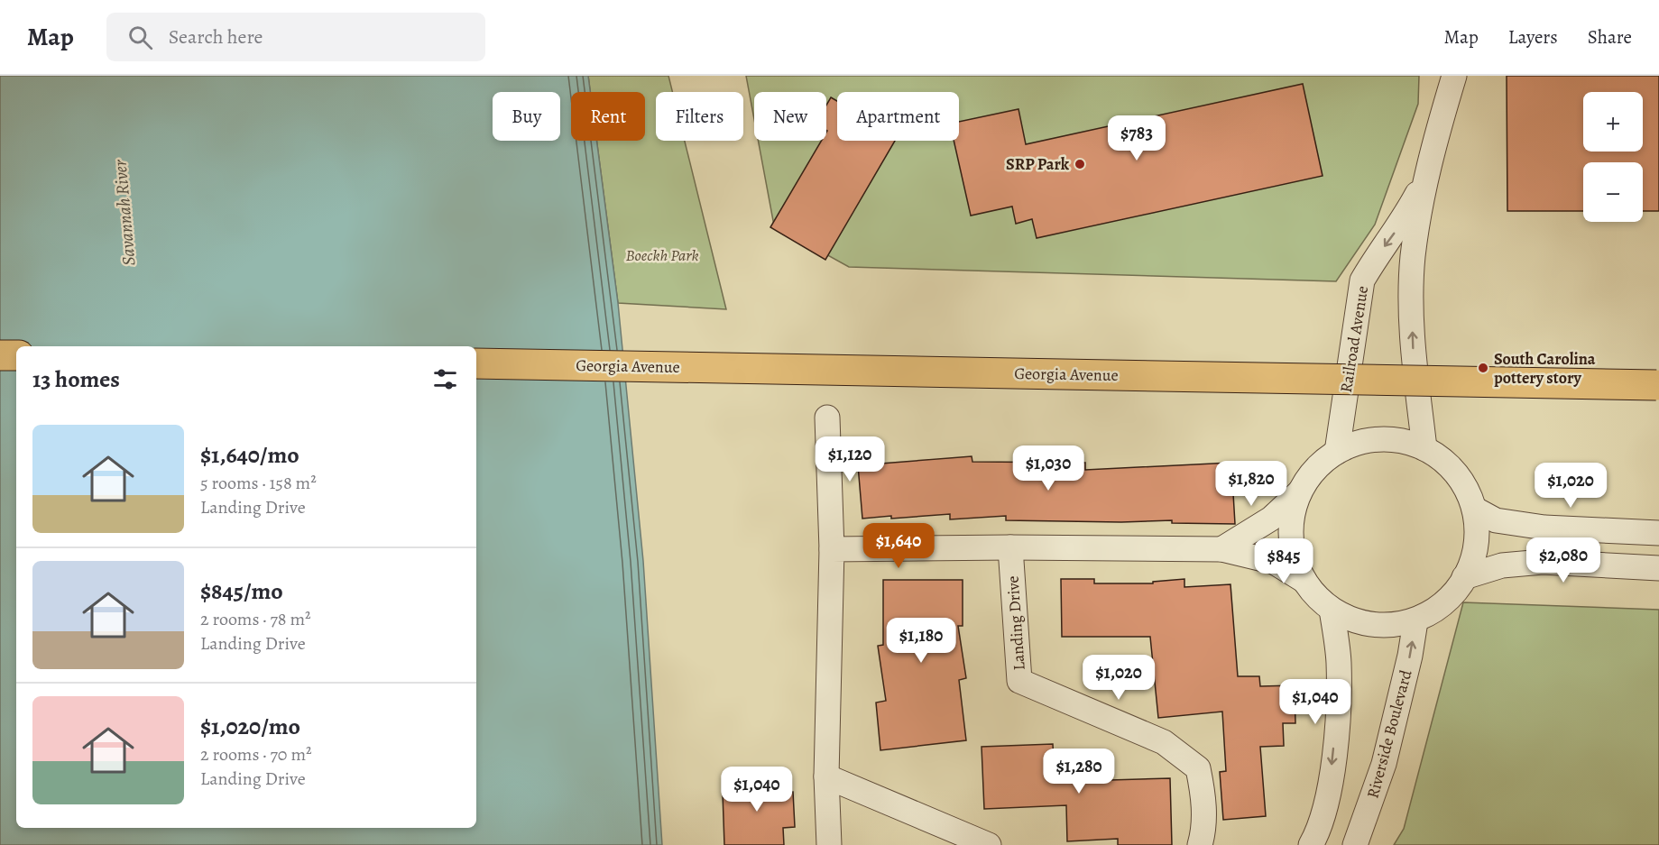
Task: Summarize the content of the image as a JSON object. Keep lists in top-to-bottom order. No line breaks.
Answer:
{"streets":{"main road":["Georgia Avenue"],"street":["Railroad Avenue","Landing Drive","Riverside Boulevard"]},"crossings":[["Railroad Avenue","Riverside Boulevard"]],"water":["Savannah River"],"parks":["Boeckh Park"],"places":["SRP Park","South Carolina pottery story"],"page":{"header":"Map","search":"Search here","nav":["Map","Layers","Share"],"map_buttons":["+","−"],"chip":["Buy","Rent","Filters","New","Apartment"],"price":["$783","$1,120","$1,030","$1,820","$1,020","$1,640","$2,080","$845","$1,180","$1,020","$1,040","$1,280","$1,040"],"heading":"13 homes","list":[{"name":"$1,640/mo","note":"5 rooms · 158 m² · Landing Drive"},{"name":"$845/mo","note":"2 rooms · 78 m² · Landing Drive"},{"name":"$1,020/mo","note":"2 rooms · 70 m² · Landing Drive"}]}}
